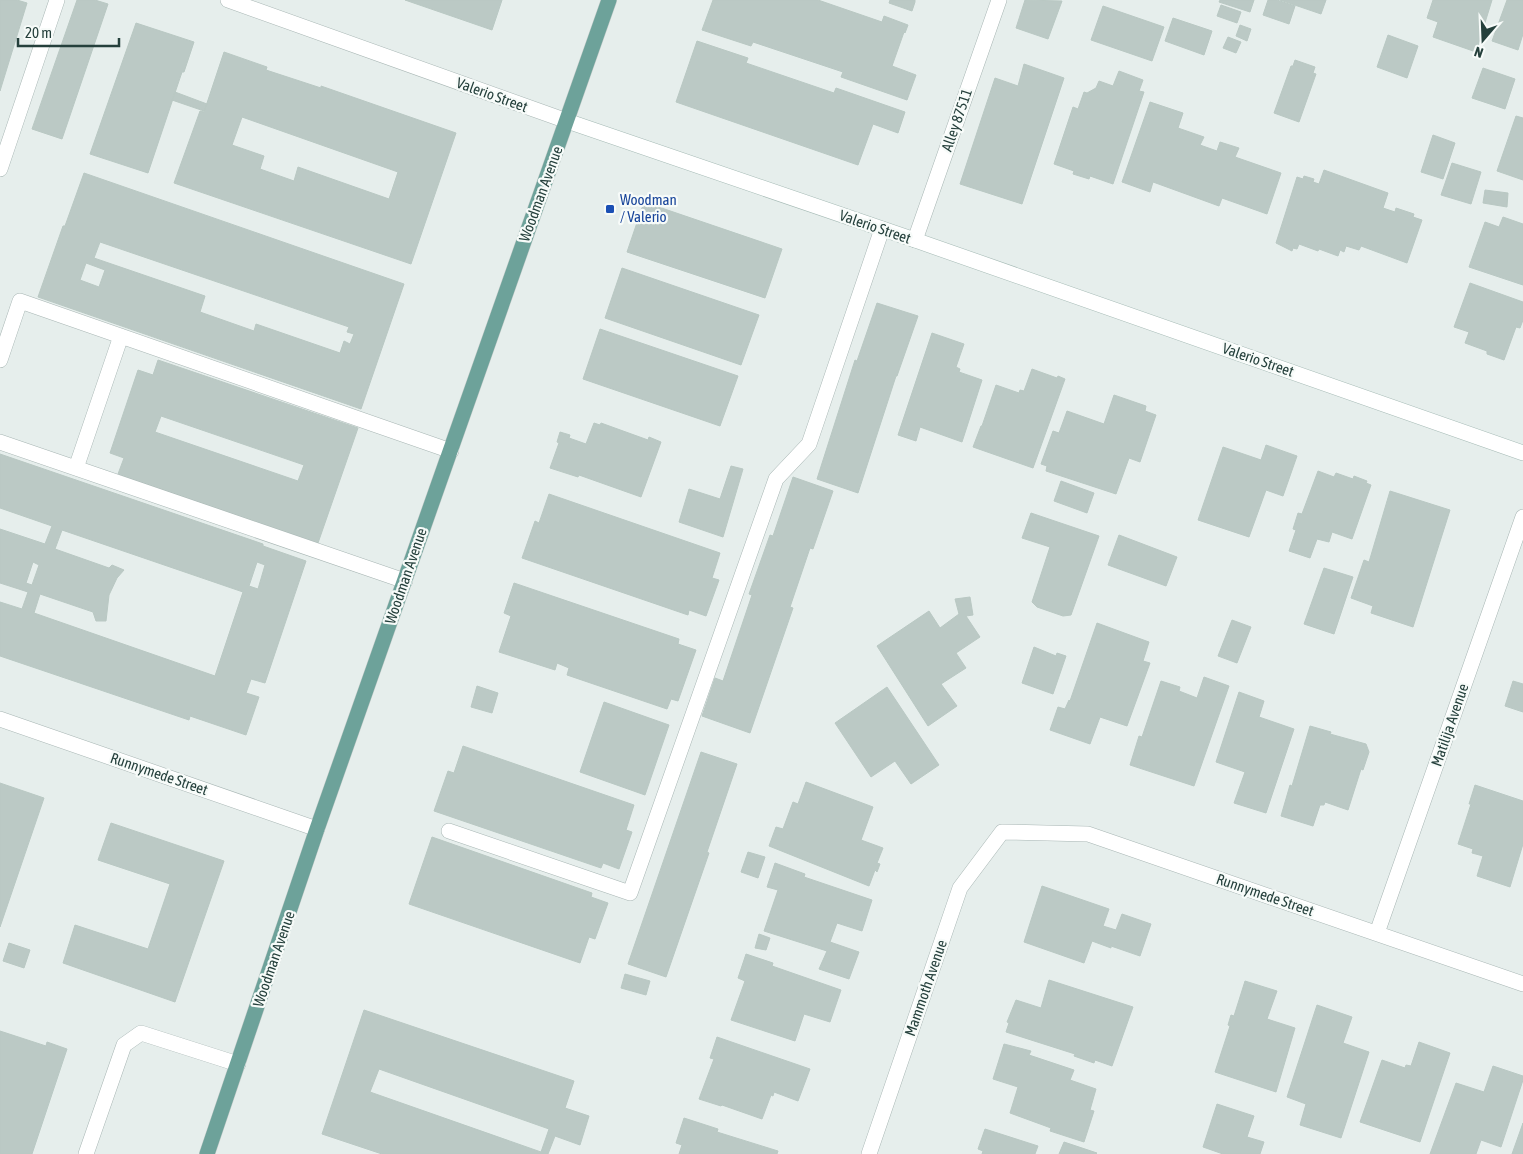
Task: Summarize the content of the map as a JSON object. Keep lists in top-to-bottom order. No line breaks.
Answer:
{"streets":{"main road":["Woodman Avenue"],"street":["Valerio Street","Alley 87511","Matilija Avenue","Runnymede Street","Mammoth Avenue"]},"crossings":[["Valerio Street","Alley 87511"],["Valerio Street","Woodman Avenue"],["Woodman Avenue","Runnymede Street"],["Matilija Avenue","Runnymede Street"],["Runnymede Street","Mammoth Avenue"]],"places":{"transit":["Woodman / Valerio"]},"scale_bar":"20 m","north":"bottom"}
